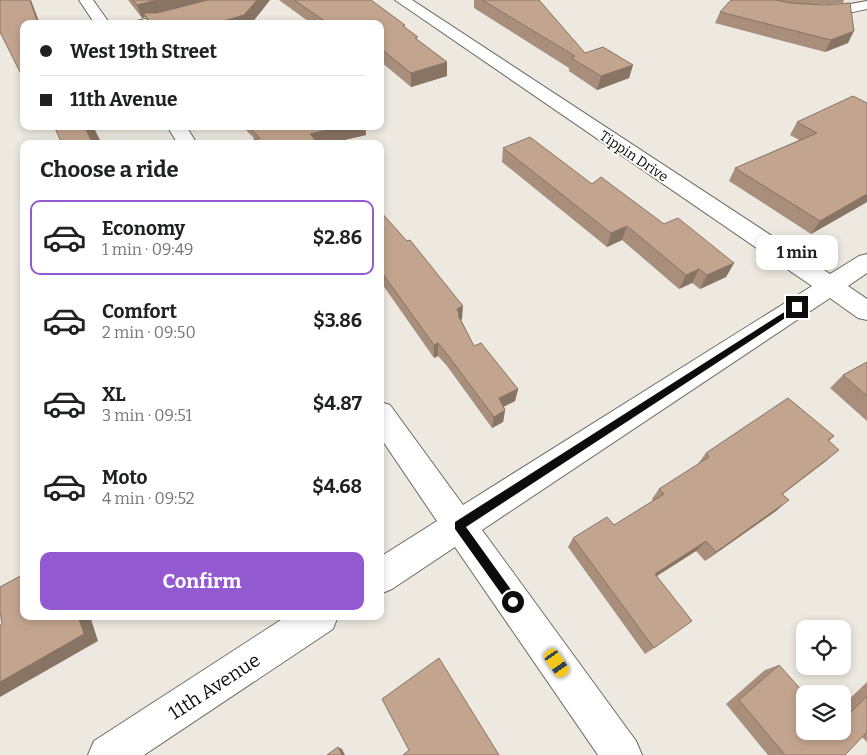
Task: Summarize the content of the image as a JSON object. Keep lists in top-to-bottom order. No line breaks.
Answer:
{"streets":{"street":["Tippin Drive","11th Avenue"]},"page":{"banner":["West 19th Street","11th Avenue"],"heading":"Choose a ride","list":[{"name":"Economy","note":"1 min · 09:49","value":"$2.86"},{"name":"Comfort","note":"2 min · 09:50","value":"$3.86"},{"name":"XL","note":"3 min · 09:51","value":"$4.87"},{"name":"Moto","note":"4 min · 09:52","value":"$4.68"}],"bubble":"1 min","buttons":"Confirm"}}
